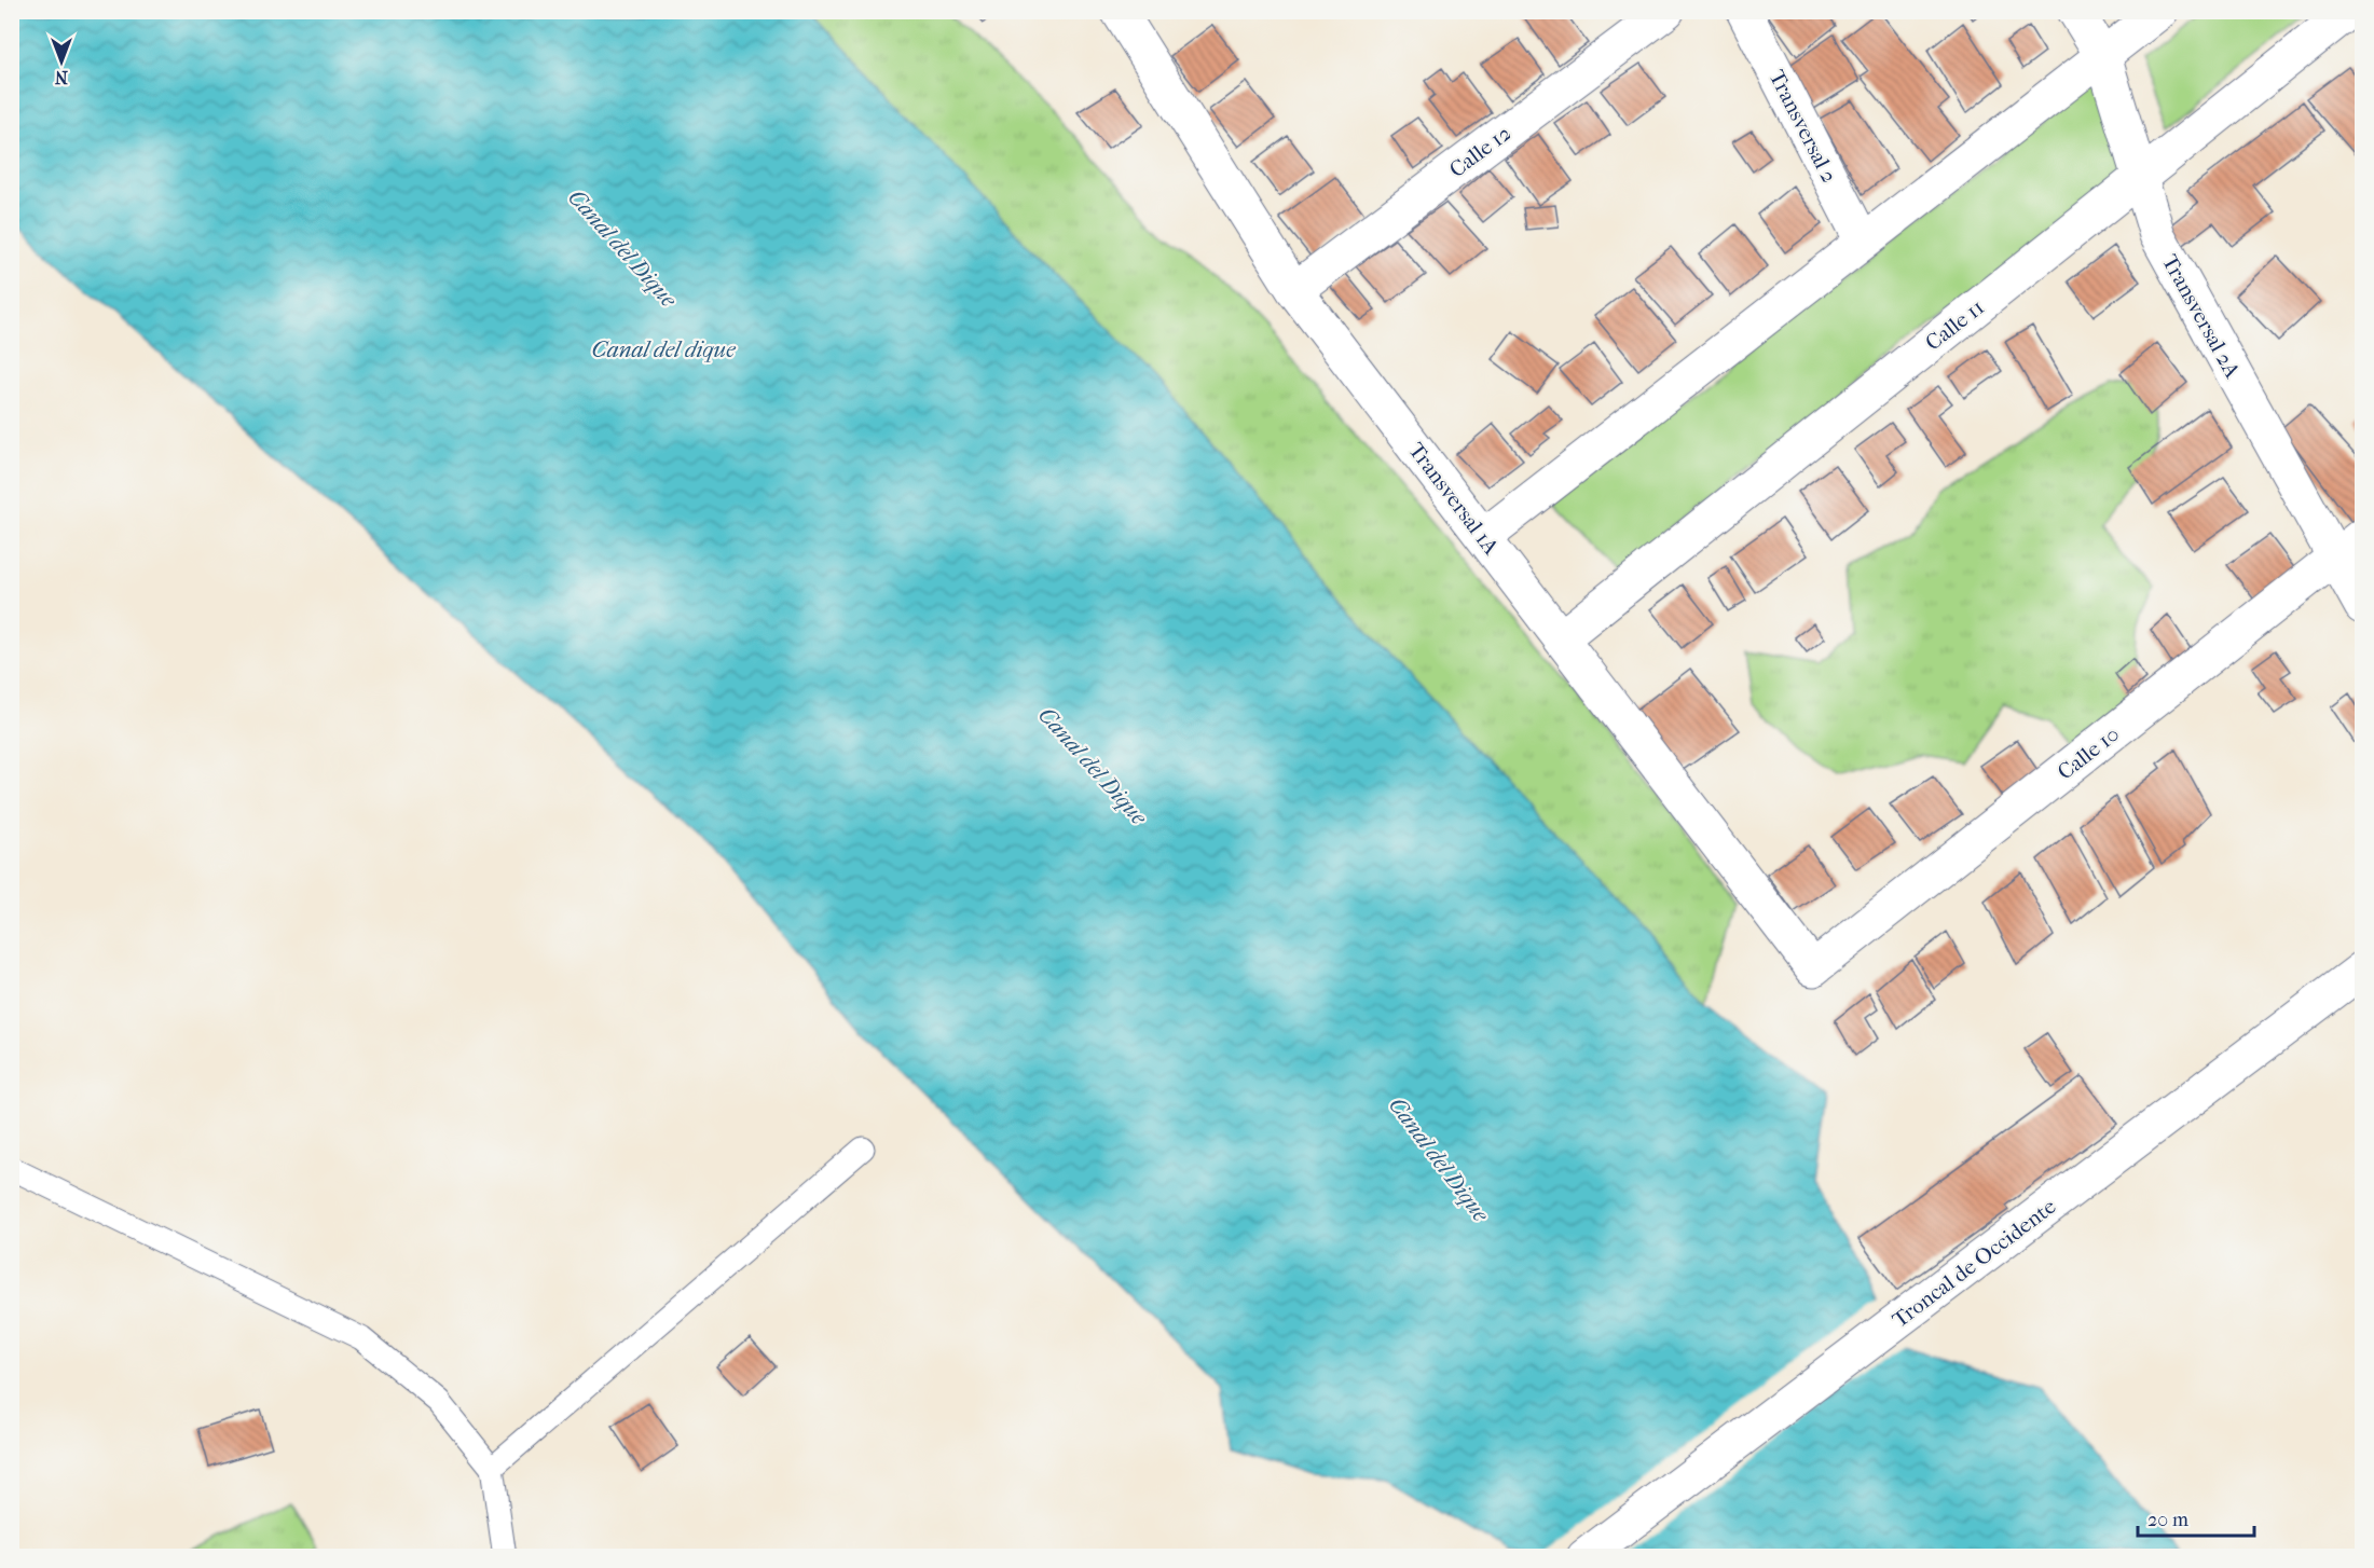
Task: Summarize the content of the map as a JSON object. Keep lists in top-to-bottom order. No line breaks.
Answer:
{"streets":{"main road":["Transversal 2","Calle 12","Transversal 2A","Calle 11","Transversal 1A","Calle 10","Troncal de Occidente"]},"crossings":[["Calle 12","Transversal 1A"],["Transversal 2A","Calle 11"],["Transversal 2A","Calle 10"],["Calle 11","Transversal 1A"],["Transversal 1A","Calle 10"]],"water":["Canal del Dique","Canal del dique"],"scale_bar":"20 m","north":"bottom"}
